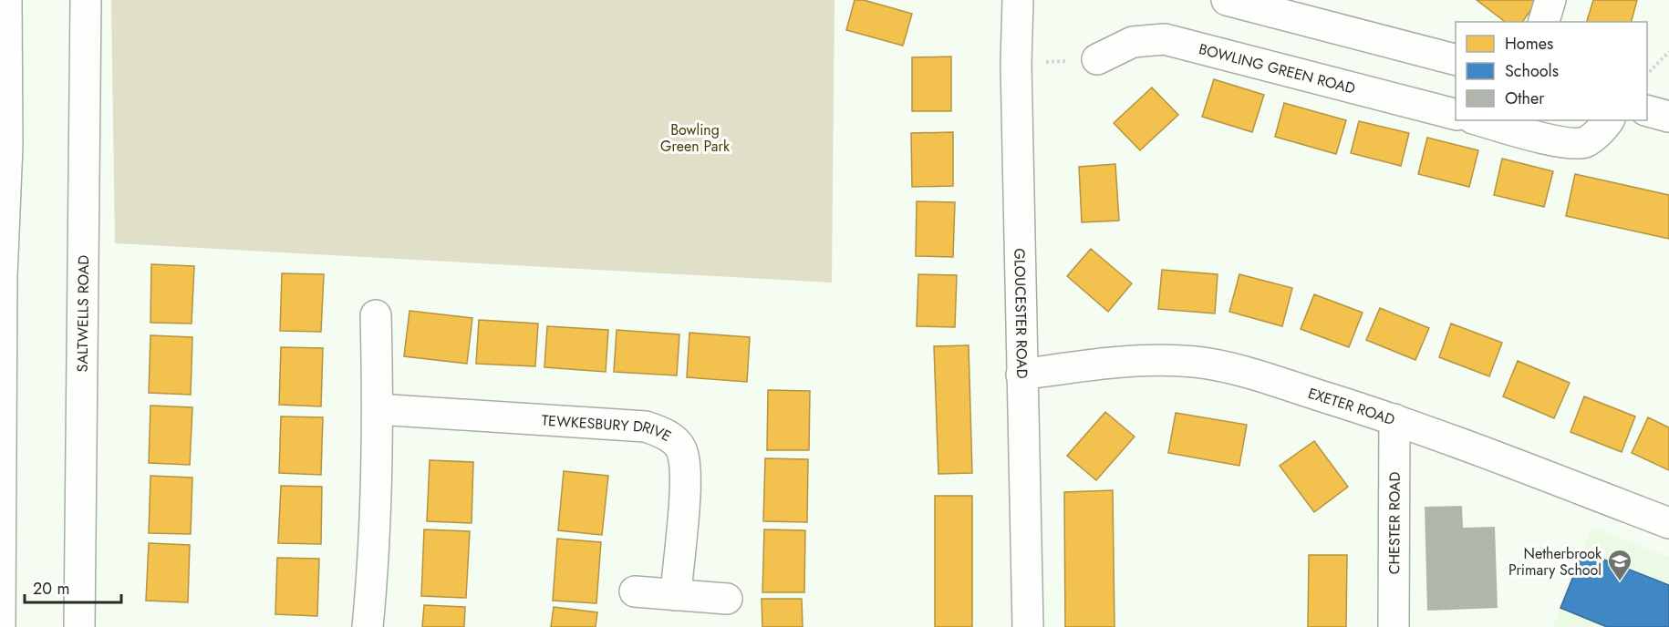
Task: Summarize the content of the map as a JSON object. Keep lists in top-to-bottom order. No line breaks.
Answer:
{"streets":{"street":["BOWLING GREEN ROAD","SALTWELLS ROAD","GLOUCESTER ROAD","EXETER ROAD","TEWKESBURY DRIVE","CHESTER ROAD"]},"crossings":[["GLOUCESTER ROAD","EXETER ROAD"],["EXETER ROAD","CHESTER ROAD"]],"parks":["Bowling Green Park"],"places":{"school or university":["Netherbrook Primary School"]},"legend":["Homes","Schools","Other"],"scale_bar":"20 m"}
